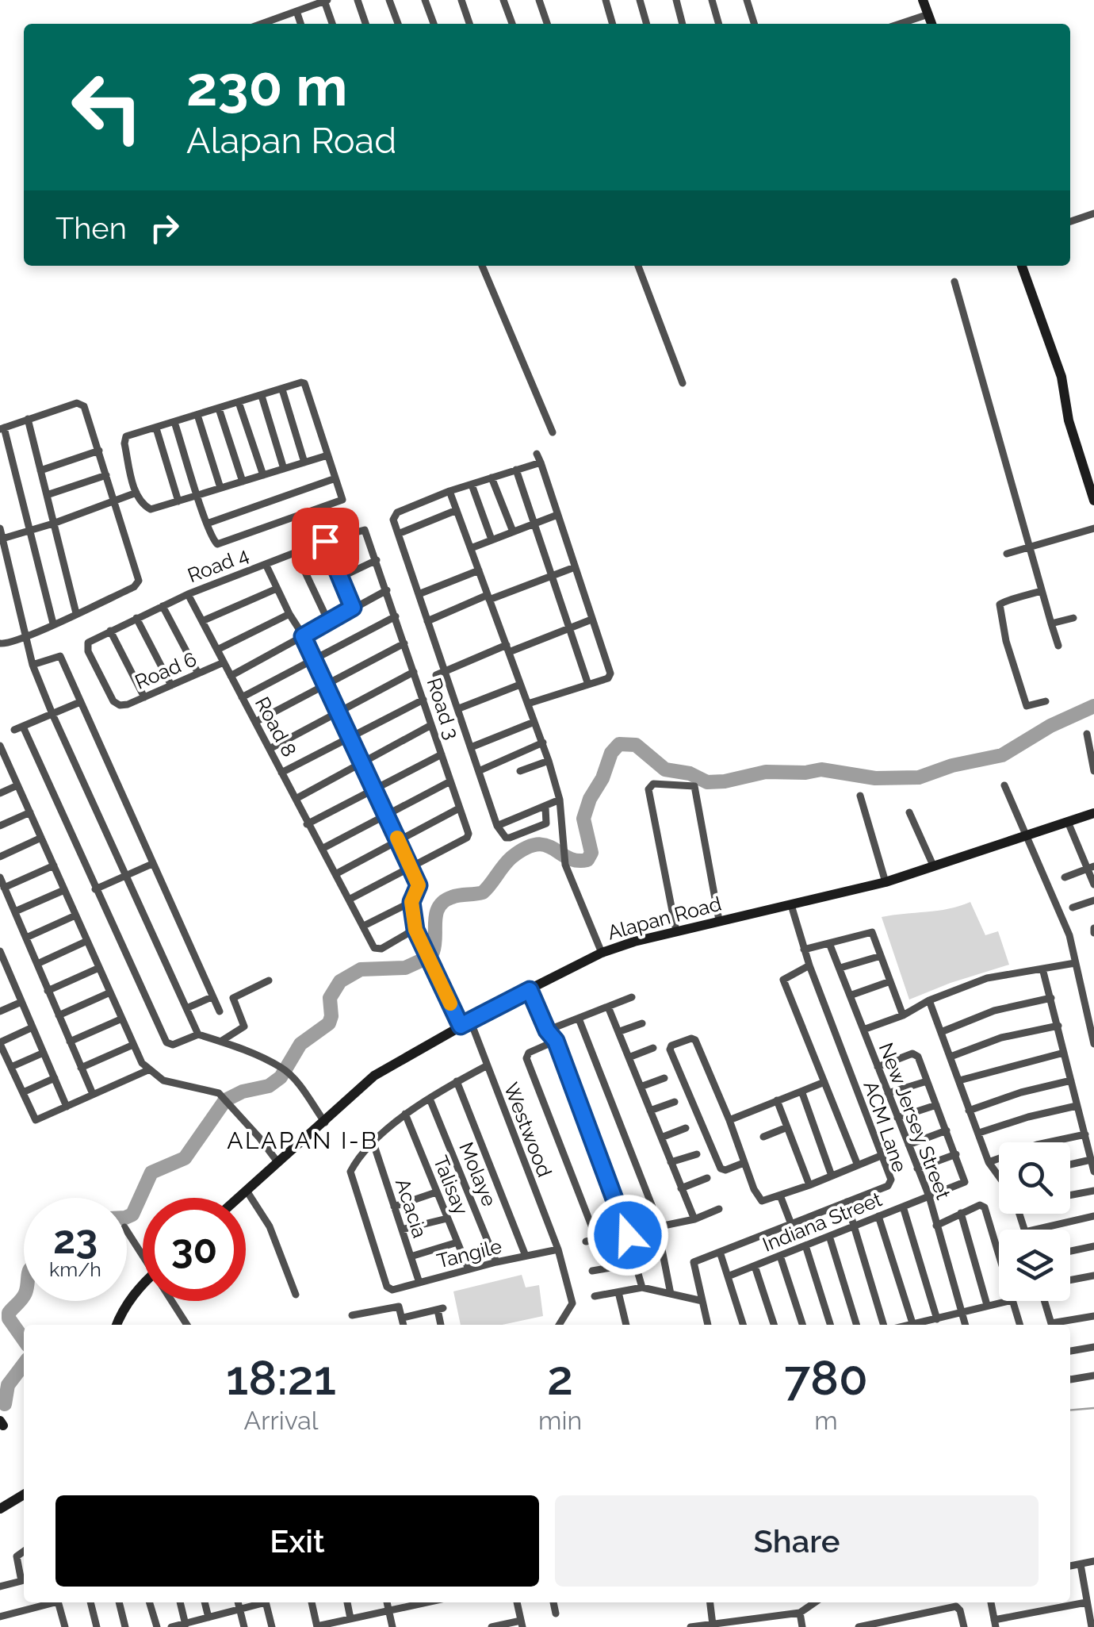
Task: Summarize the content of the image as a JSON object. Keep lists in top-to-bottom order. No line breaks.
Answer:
{"streets":{"street":["Road 4","Road 6","Road 3","Road 8","Alapan Road","New Jersey Street","ACM Lane","Westwood","Molaye","Talisay","Acacia","Indiana Street","Tangile"]},"crossings":[["Road 4","Road 6"],["Road 4","Road 3"],["Road 4","Road 8"],["Road 6","Road 8"],["Road 3","Westwood"],["Alapan Road","ACM Lane"],["Alapan Road","Westwood"],["New Jersey Street","Indiana Street"],["Westwood","Tangile"],["Molaye","Tangile"],["Talisay","Tangile"],["Acacia","Tangile"]],"districts":["ALAPAN I-B"],"page":{"turn":["230 m","Alapan Road"],"then":"Then","speed":"23 km/h","limit":"30","eta":["18:21","Arrival","2","min","780","m"],"buttons":["Exit","Share"]}}
